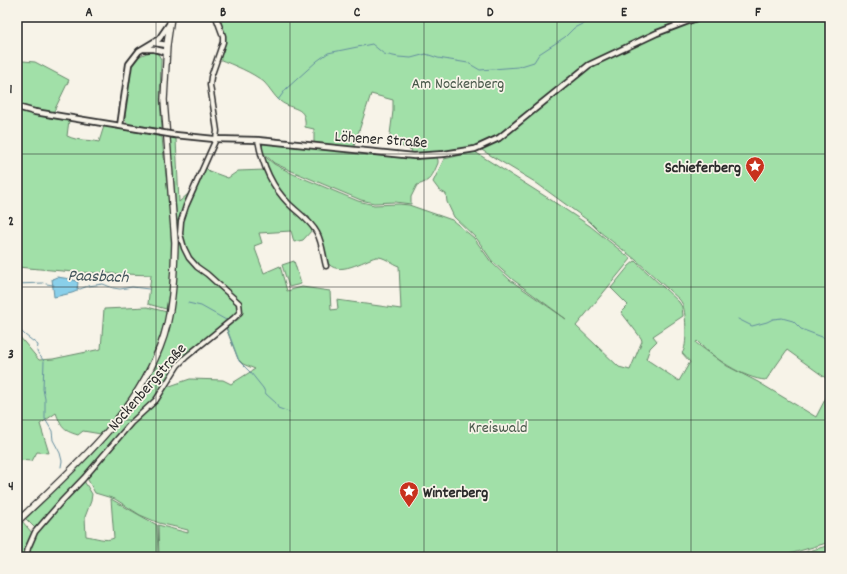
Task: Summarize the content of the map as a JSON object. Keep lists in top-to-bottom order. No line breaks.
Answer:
{"streets":{"main road":["Nockenbergstraße"],"street":["Löhener Straße"]},"crossings":[["Löhener Straße","Nockenbergstraße"]],"water":["Paasbach"],"parks":["Am Nockenberg","Kreiswald"],"places":{"place":["Schieferberg","Winterberg"]},"grid":{"columns":["A","B","C","D","E","F"],"rows":["1","2","3","4"]}}
